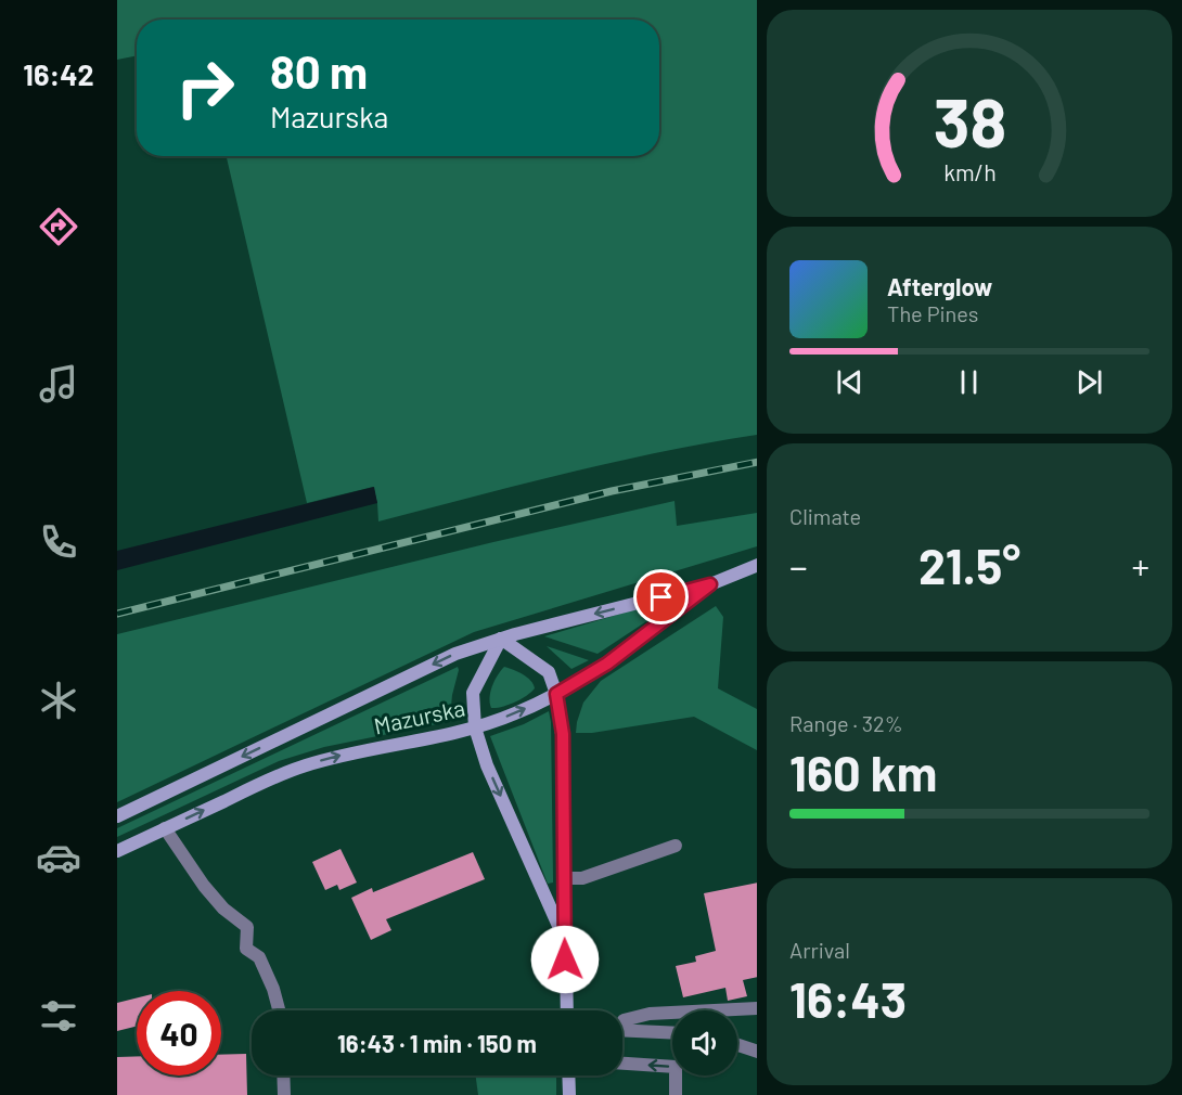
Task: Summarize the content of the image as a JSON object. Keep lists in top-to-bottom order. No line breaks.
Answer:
{"streets":{"main road":["Mazurska"]},"page":{"tabs":"16:42","turn":["80 m","Mazurska"],"song":["Afterglow","The Pines"],"tile":["Climate",["Range · 32%","160 km"],["Arrival","16:43"]],"heat":["−","21.5°","+"],"limit":"40","trip":"16:43 · 1 min · 150 m","gauge":["38","km/h"]}}
